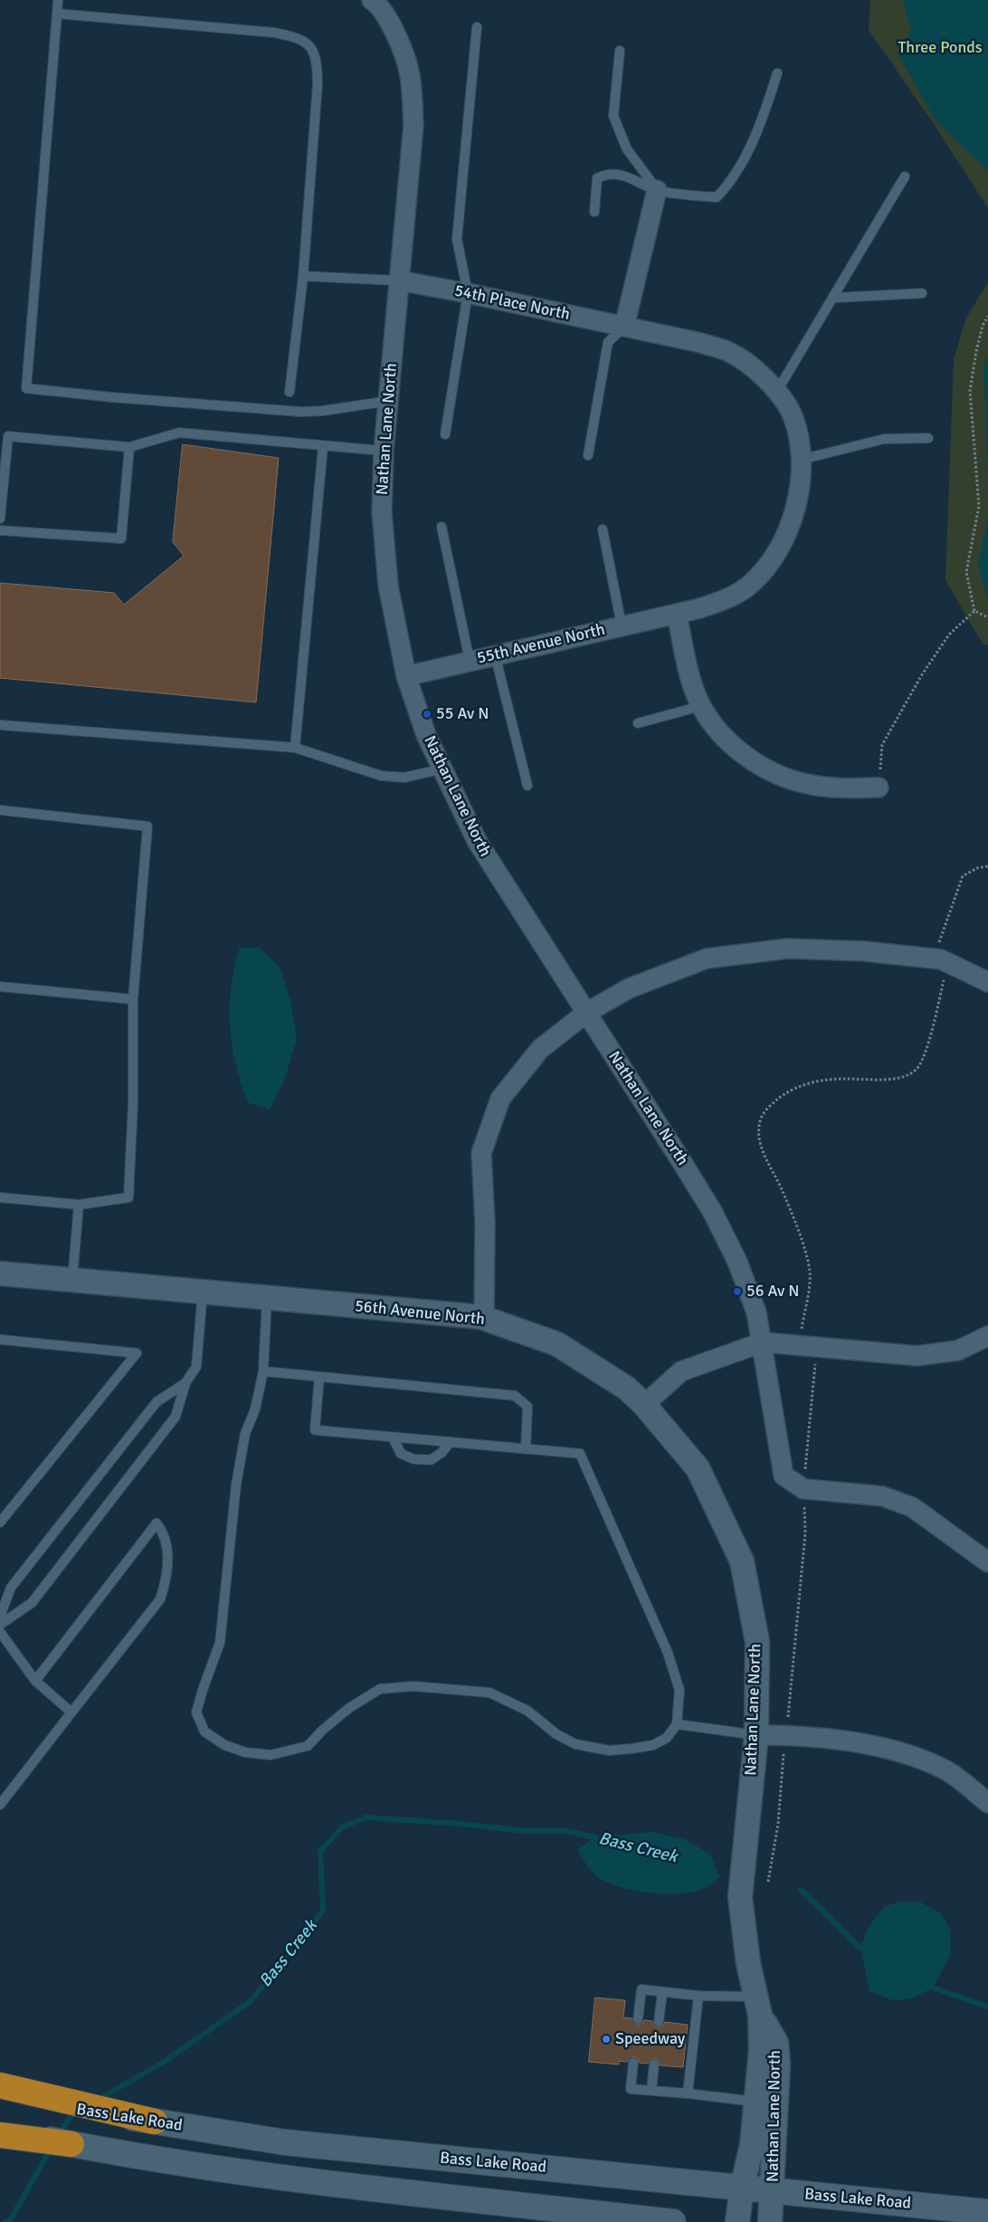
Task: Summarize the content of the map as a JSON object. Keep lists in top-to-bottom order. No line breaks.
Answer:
{"streets":{"main road":["Bass Lake Road"],"street":["54th Place North","Nathan Lane North","55th Avenue North","56th Avenue North"]},"crossings":[["54th Place North","Nathan Lane North"],["54th Place North","55th Avenue North"],["Nathan Lane North","55th Avenue North"],["Nathan Lane North","56th Avenue North"],["Nathan Lane North","Bass Lake Road"]],"water":["Bass Creek"],"parks":["Three Ponds"],"places":["55 Av N","56 Av N","Speedway"]}
